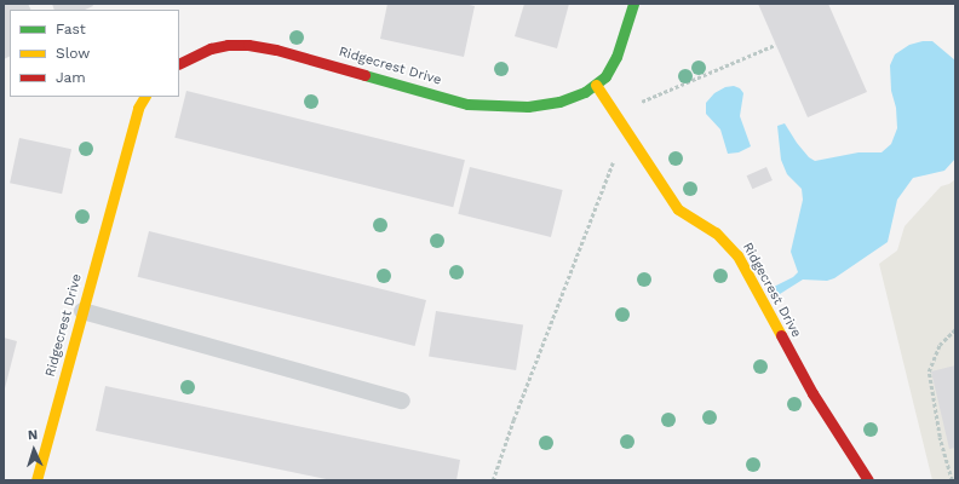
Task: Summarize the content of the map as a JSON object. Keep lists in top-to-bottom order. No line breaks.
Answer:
{"streets":{"street":["Ridgecrest Drive"]},"legend":["Fast","Slow","Jam"],"north":"top"}
